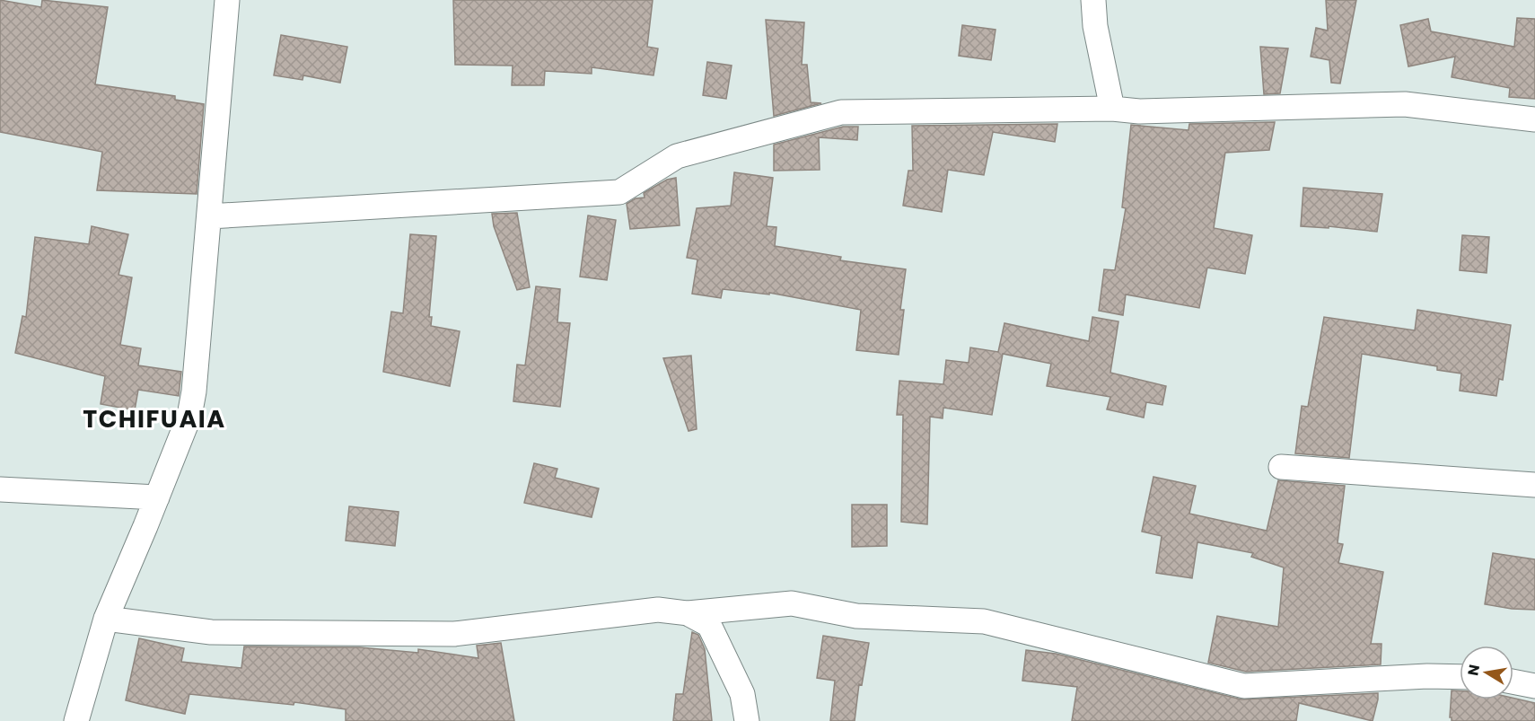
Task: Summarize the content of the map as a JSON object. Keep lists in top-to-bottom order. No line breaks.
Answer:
{"districts":["TCHIFUAIA"],"north":"left"}
